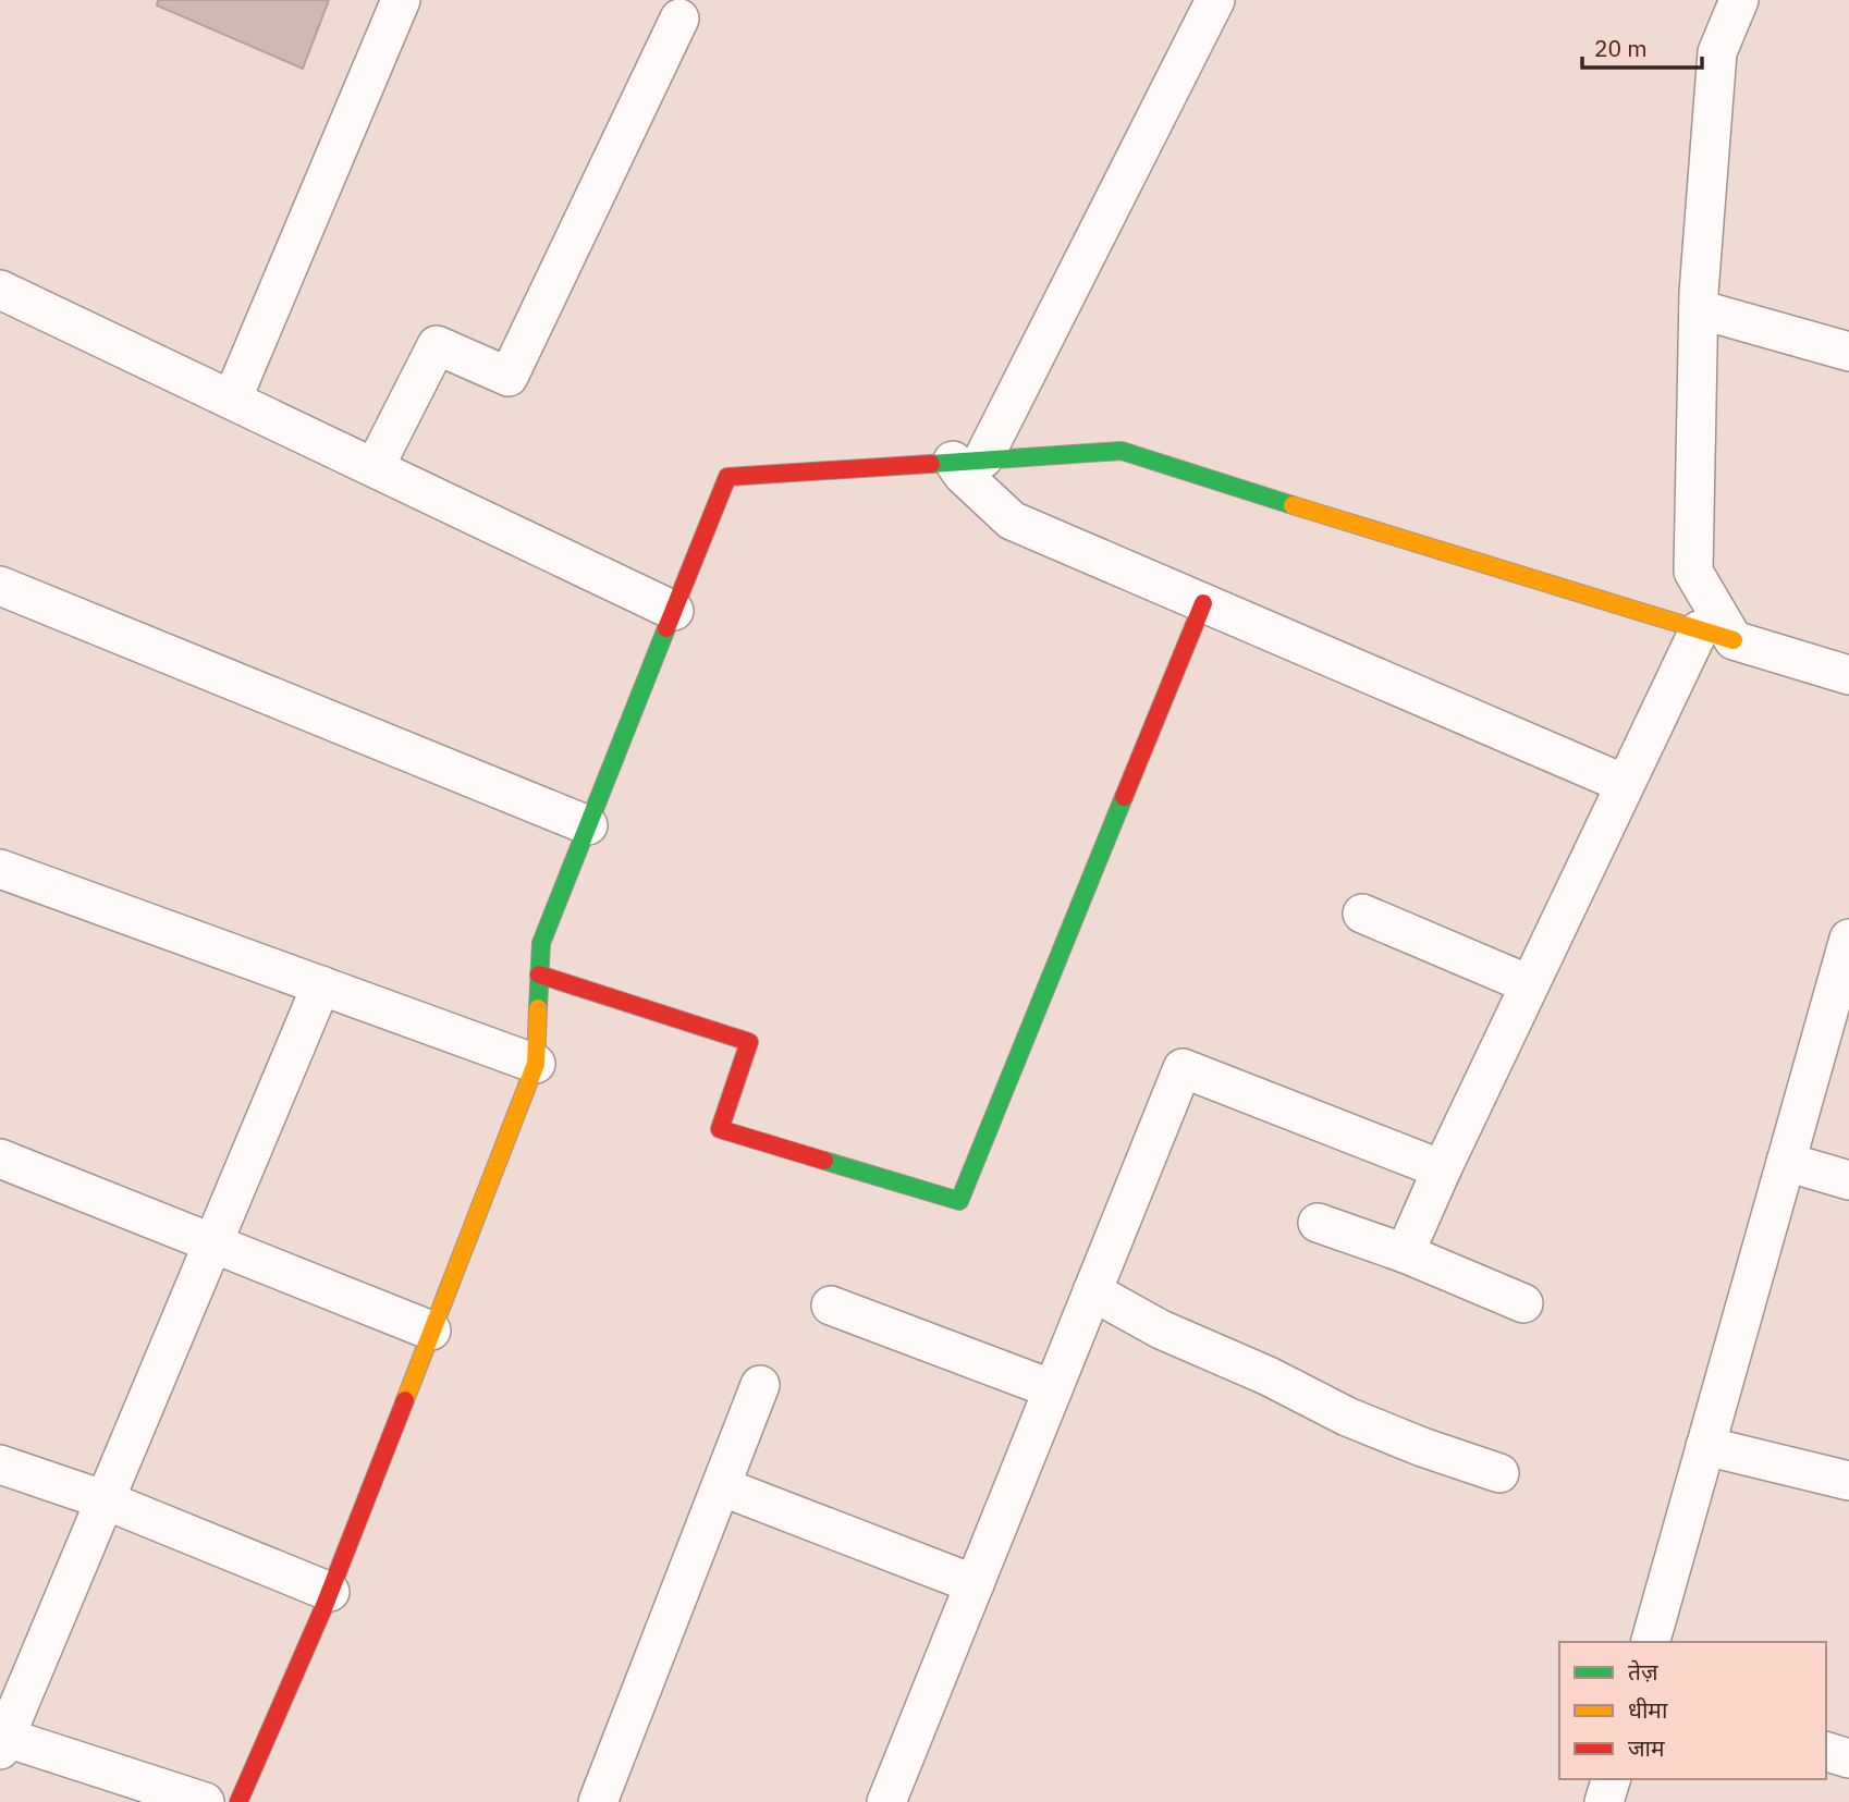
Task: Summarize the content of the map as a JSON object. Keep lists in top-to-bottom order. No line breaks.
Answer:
{"legend":["तेज़","धीमा","जाम"],"scale_bar":"20 m"}
